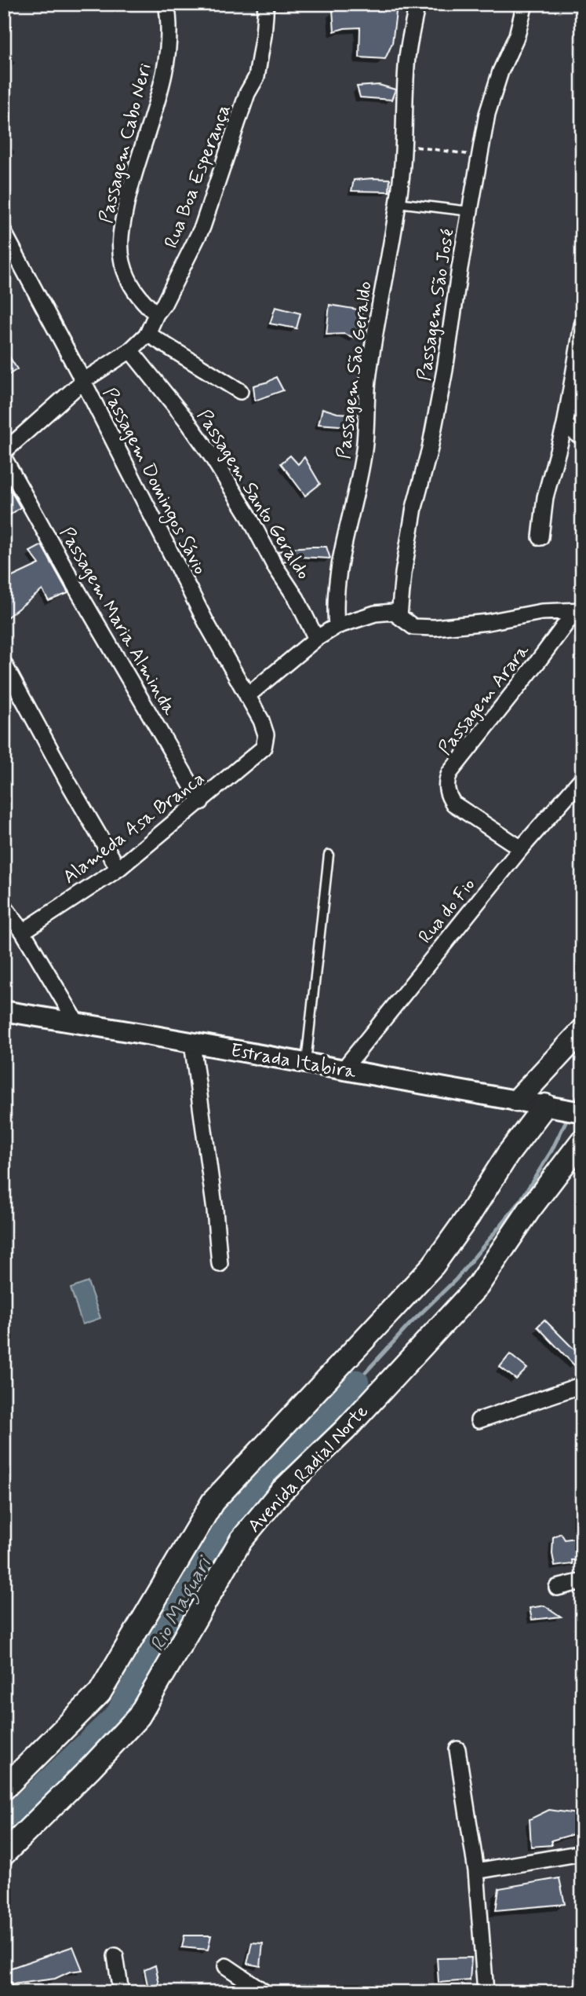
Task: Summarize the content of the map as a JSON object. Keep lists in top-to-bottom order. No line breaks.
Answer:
{"streets":{"main road":["Avenida Radial Norte"],"street":["Passagem Cabo Neri","Rua Boa Esperança","Passagem São José","Passagem São Geraldo","Passagem Domingos Sávio","Passagem Santo Geraldo","Passagem Maria Alminda","Passagem Arara","Alameda Asa Branca","Rua do Fio","Estrada Itabira"]},"crossings":[["Passagem Cabo Neri","Rua Boa Esperança"],["Rua Boa Esperança","Passagem Domingos Sávio"],["Rua Boa Esperança","Passagem Santo Geraldo"],["Passagem Domingos Sávio","Alameda Asa Branca"],["Passagem Maria Alminda","Alameda Asa Branca"],["Passagem Arara","Rua do Fio"],["Rua do Fio","Estrada Itabira"]],"water":["Rio Maguari"]}
